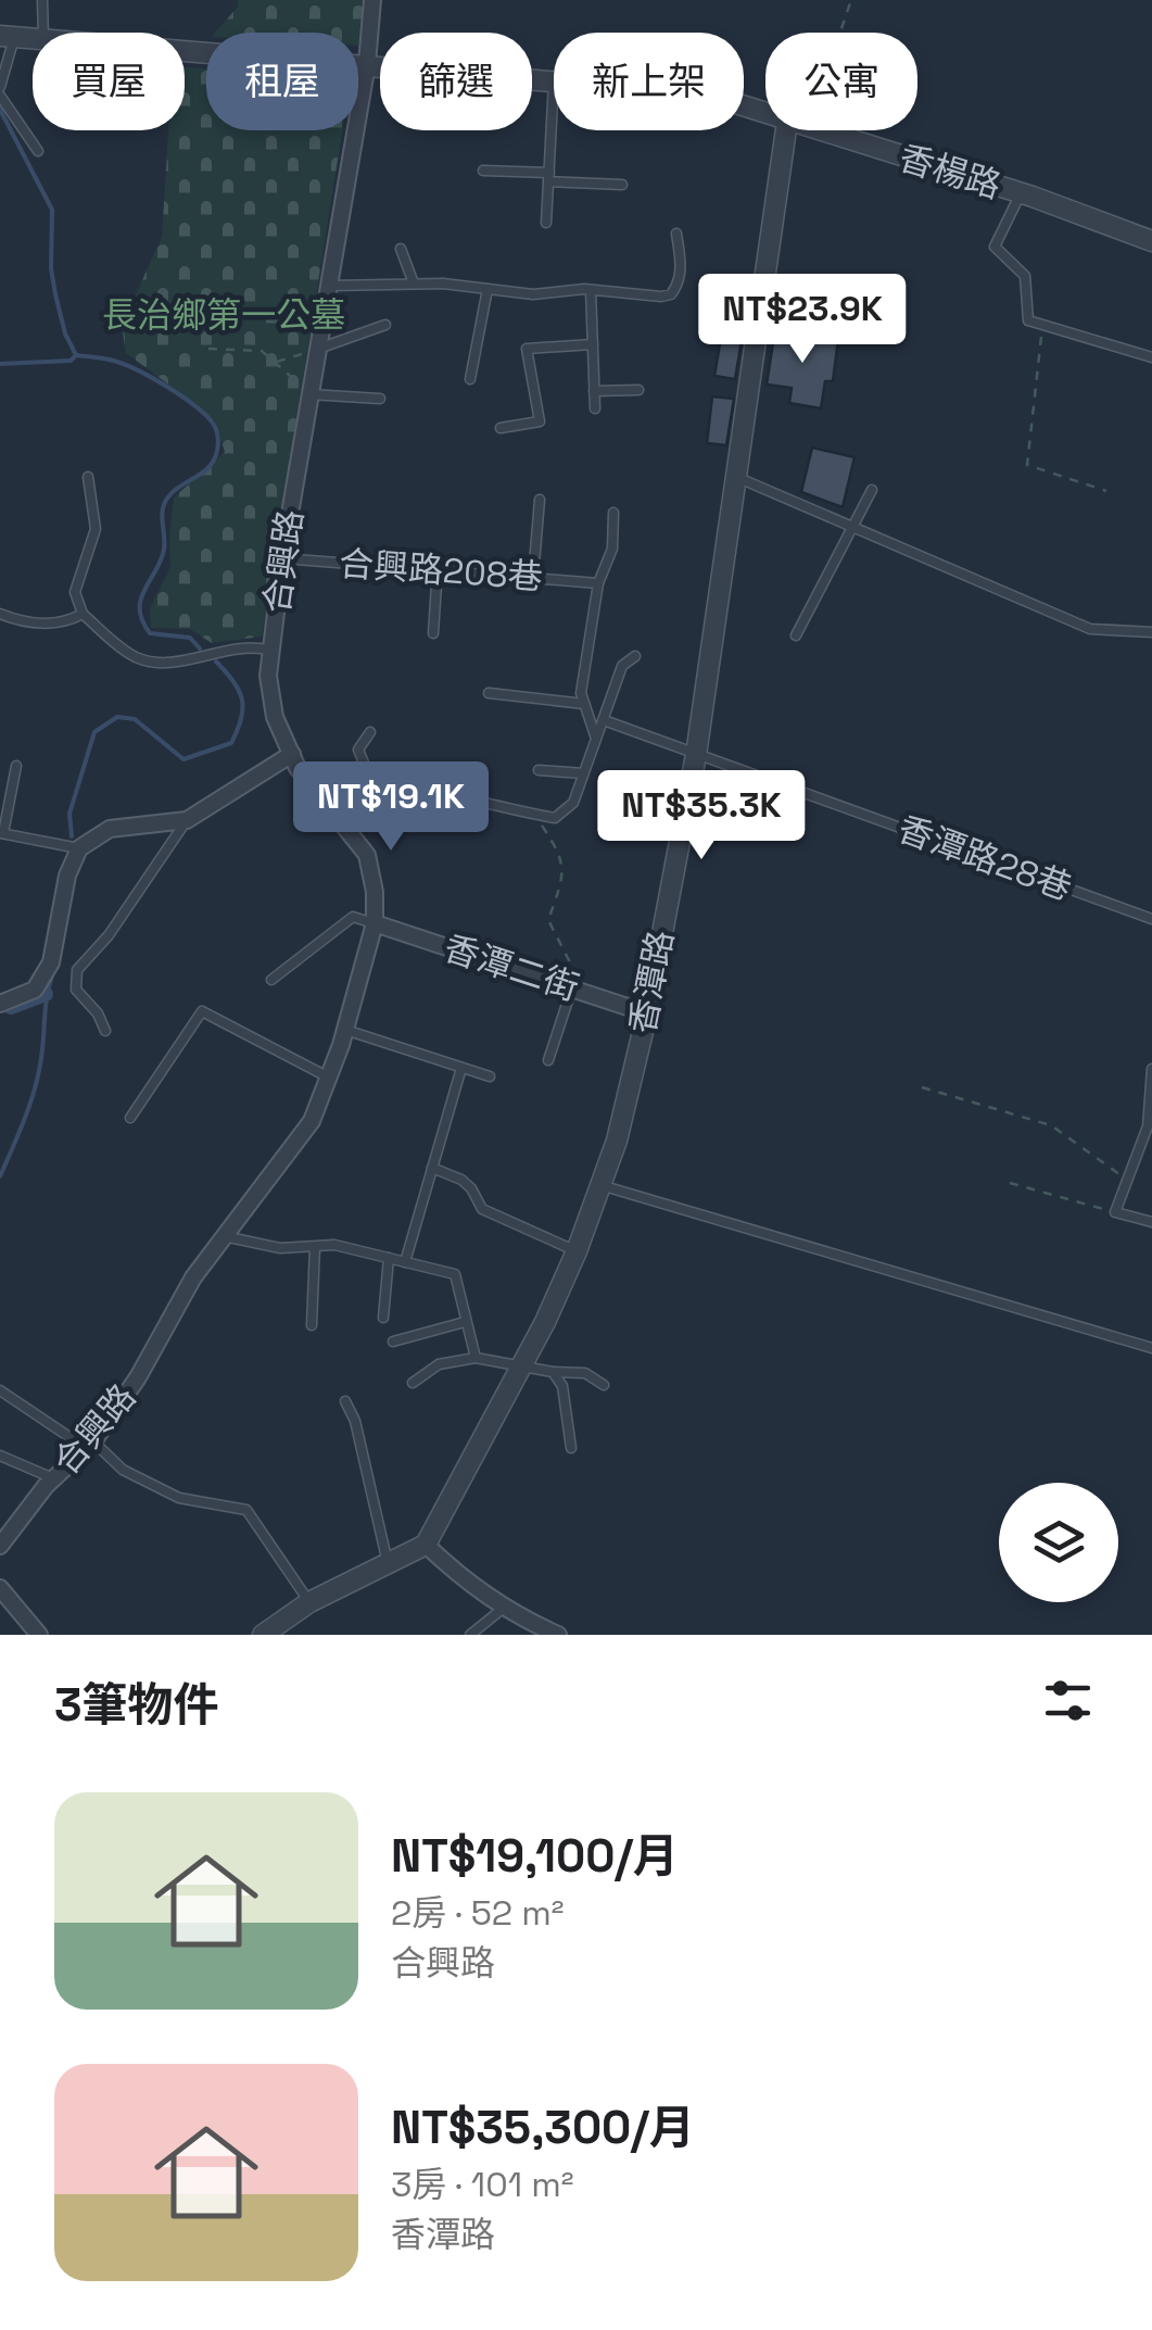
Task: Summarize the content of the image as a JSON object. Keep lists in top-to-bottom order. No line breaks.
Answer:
{"streets":{"street":["香楊路","合興路","香潭二街","香潭路"],"lane":["合興路208巷","香潭路28巷"]},"crossings":[["香楊路","合興路"],["合興路","合興路208巷"],["合興路","香潭二街"],["香潭路28巷","香潭路"],["香潭二街","香潭路"]],"parks":["長治鄉第一公墓"],"page":{"chip":["買屋","租屋","篩選","新上架","公寓"],"price":["NT$23.9K","NT$19.1K","NT$35.3K"],"heading":"3筆物件","list":[{"name":"NT$19,100/月","note":"2房 · 52 m² · 合興路"},{"name":"NT$35,300/月","note":"3房 · 101 m² · 香潭路"}]}}
